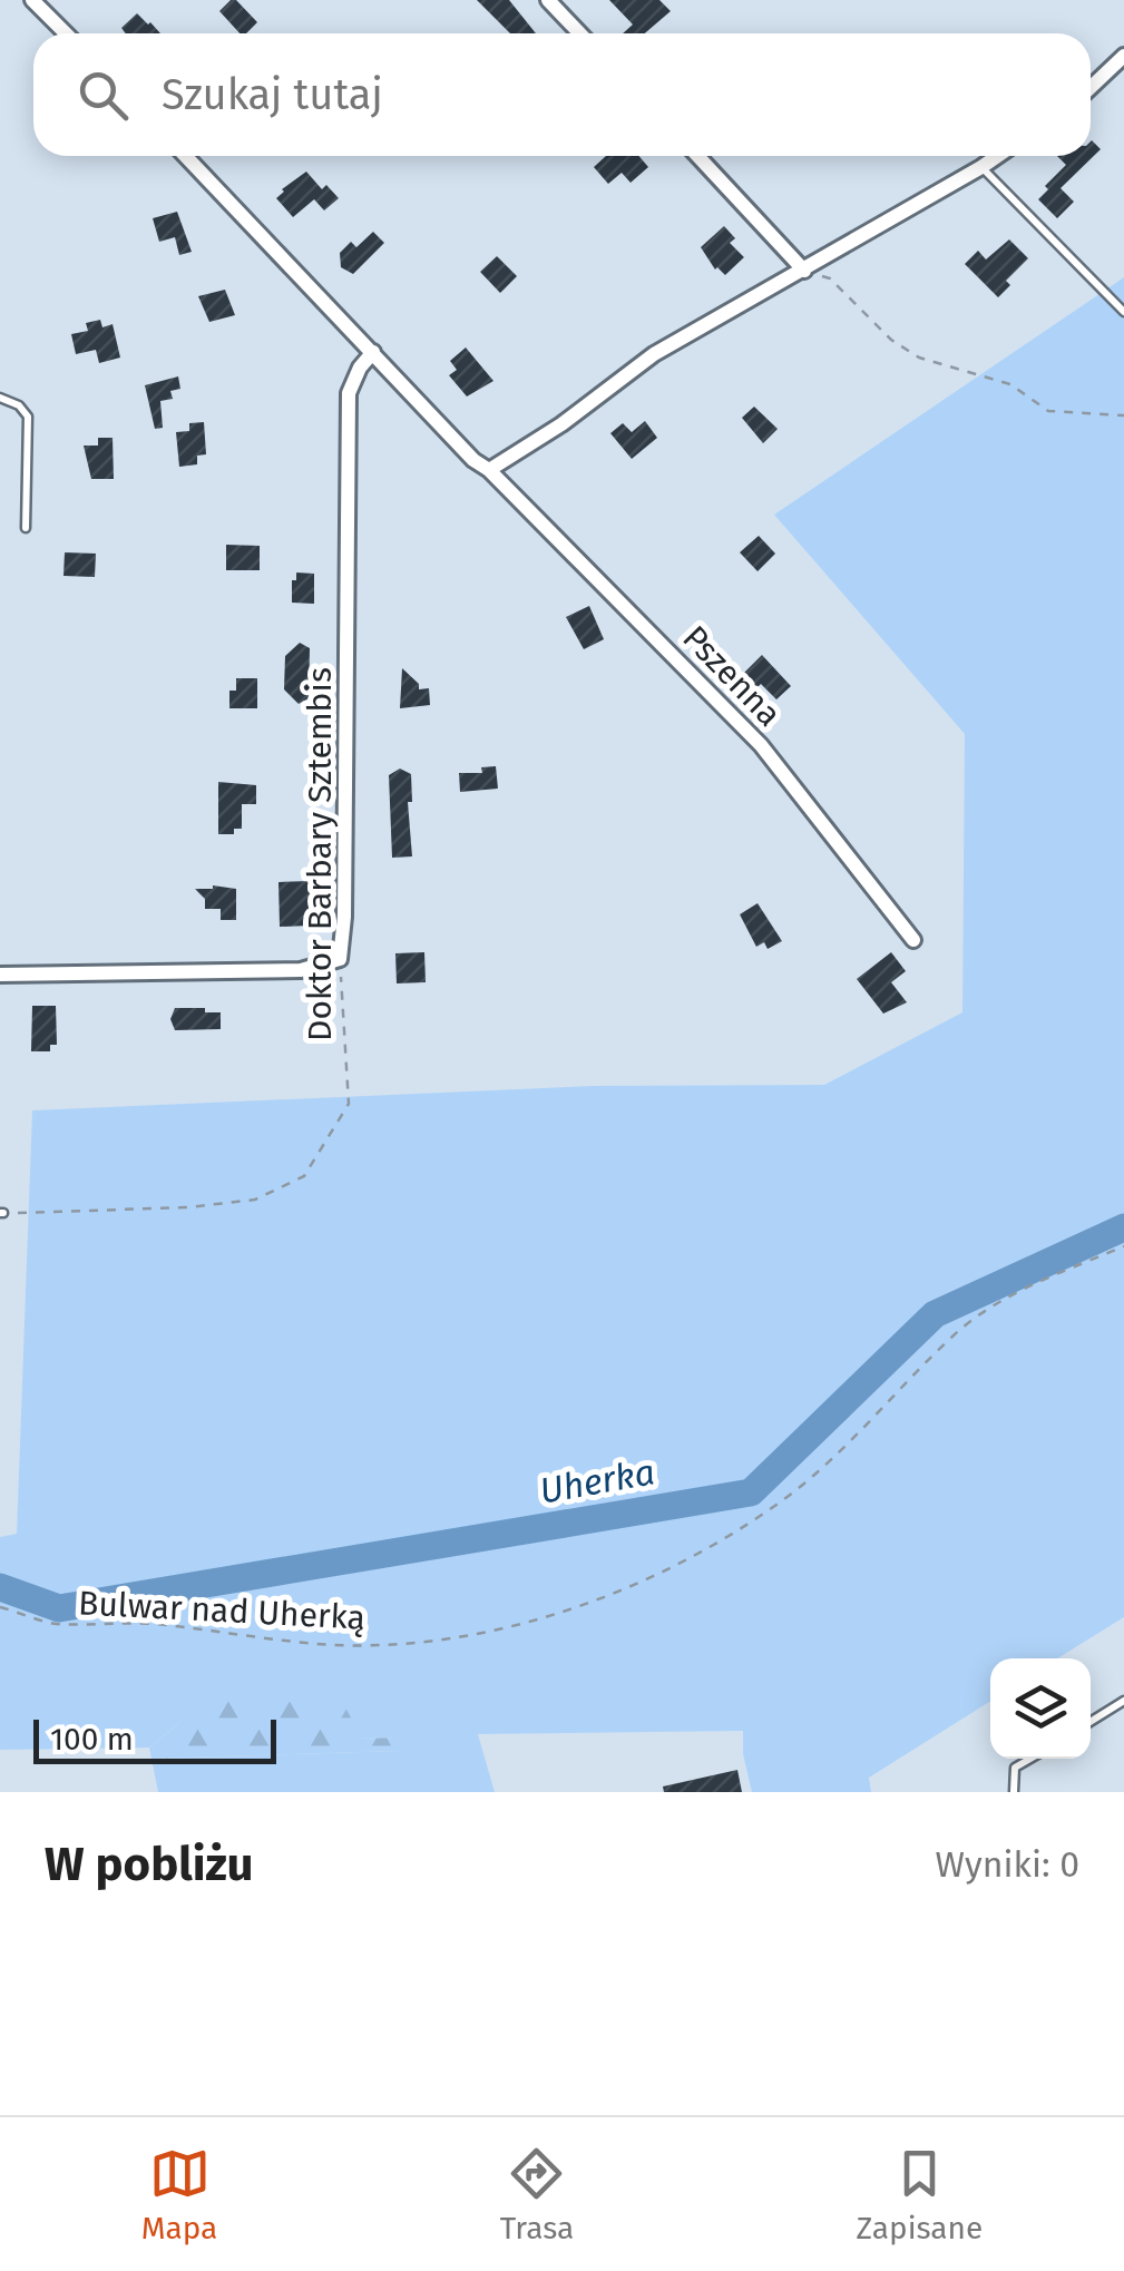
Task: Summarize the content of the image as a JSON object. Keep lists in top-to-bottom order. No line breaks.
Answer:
{"streets":{"street":["Pszenna","Doktor Barbary Sztembis"],"path":["Bulwar nad Uherką"]},"crossings":[["Pszenna","Doktor Barbary Sztembis"]],"water":["Uherka"],"scale_bar":"100 m","page":{"search":"Szukaj tutaj","scale":"100 m","heading":["W pobliżu","Wyniki: 0"],"nav":["Mapa","Trasa","Zapisane"]}}
